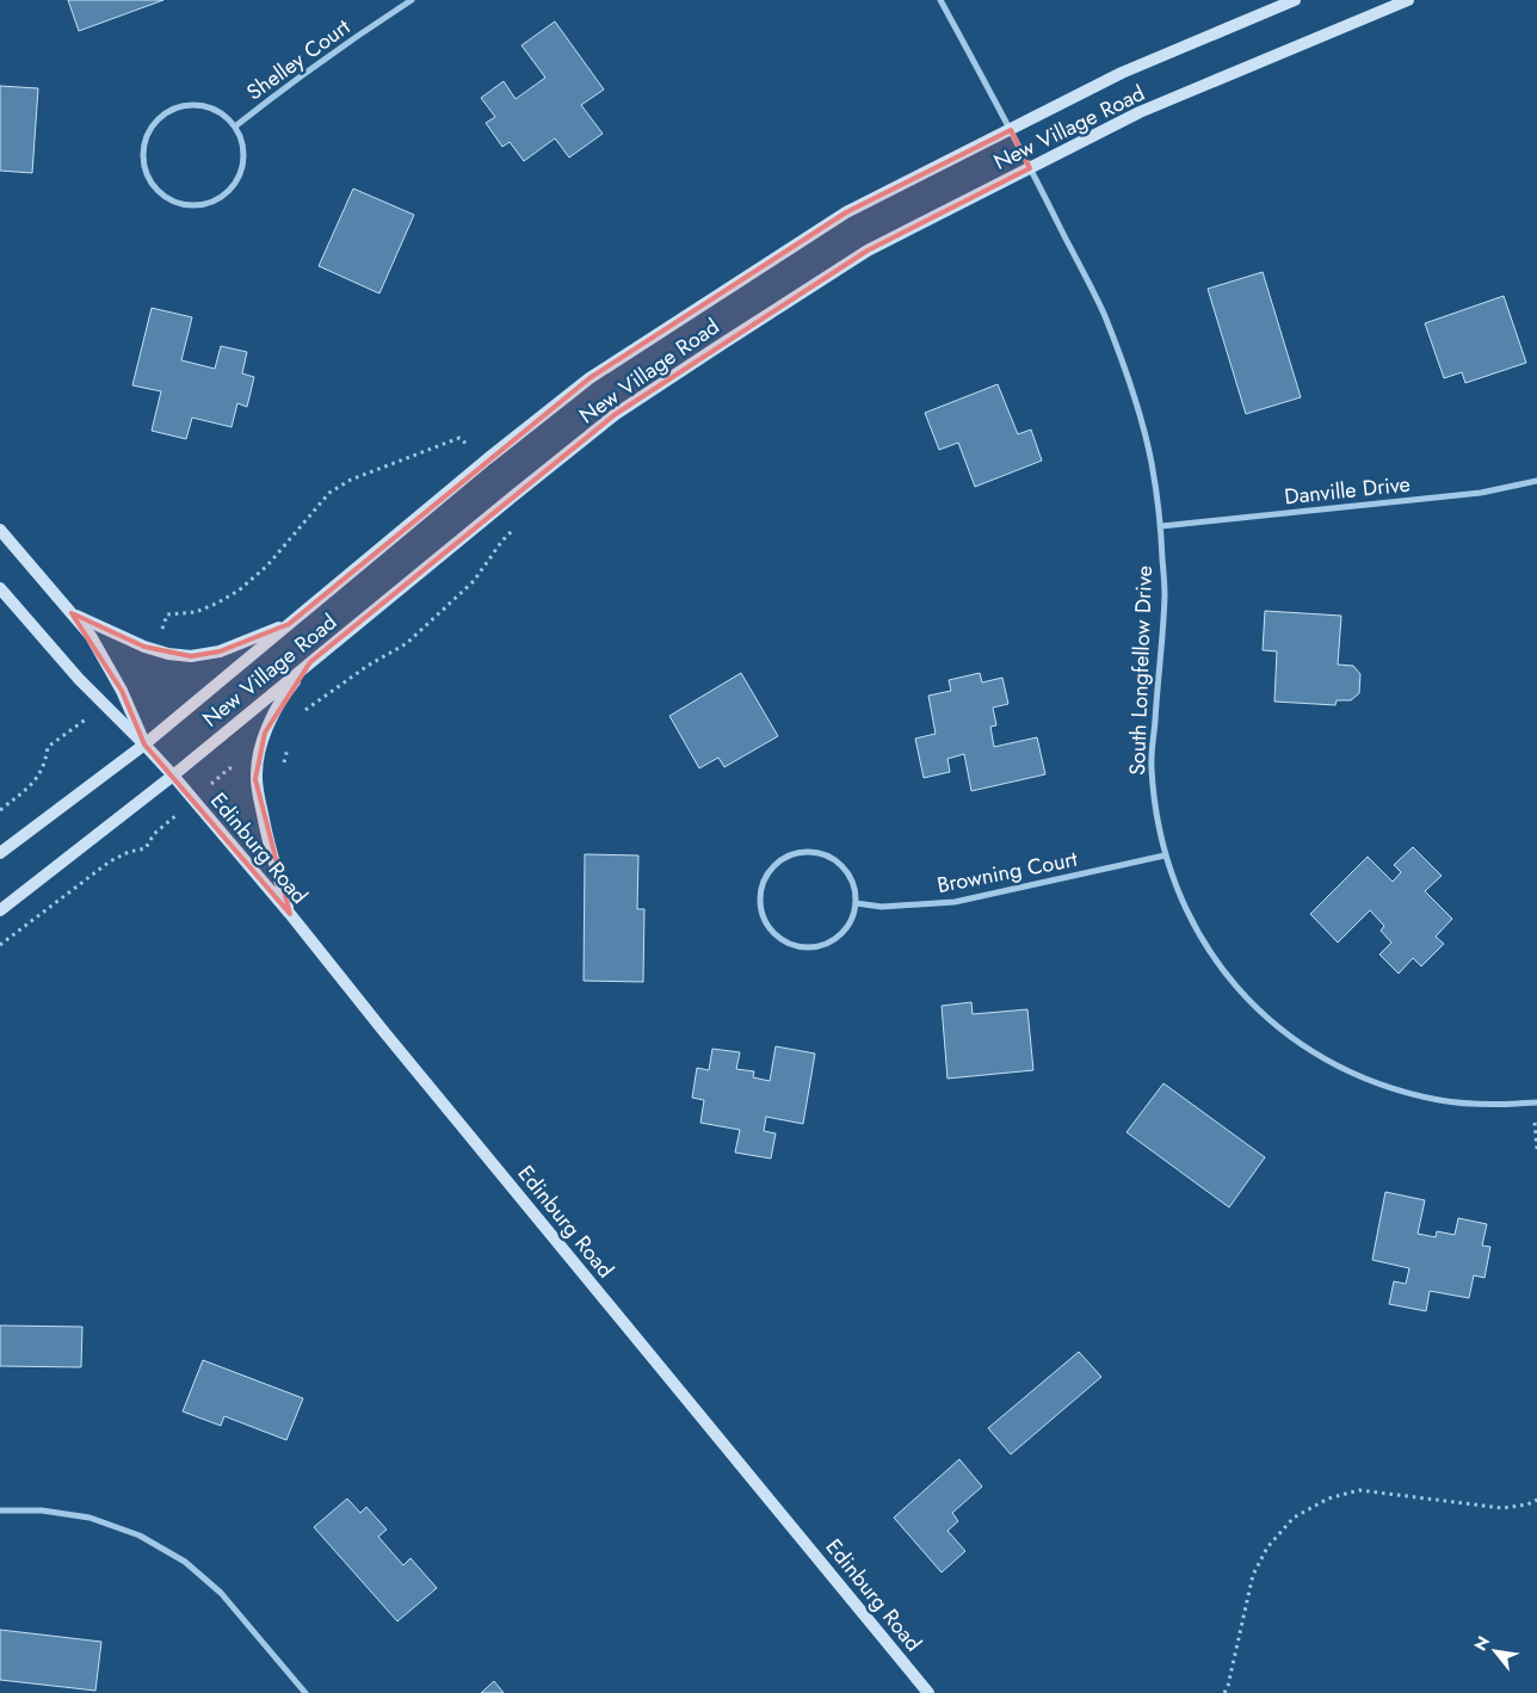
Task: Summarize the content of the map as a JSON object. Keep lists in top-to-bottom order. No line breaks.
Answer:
{"streets":{"main road":["New Village Road","Edinburg Road"],"street":["Shelley Court","Danville Drive","South Longfellow Drive","Browning Court"]},"crossings":[["New Village Road","South Longfellow Drive"],["New Village Road","Edinburg Road"],["Danville Drive","South Longfellow Drive"],["South Longfellow Drive","Browning Court"]],"north":"top left"}
